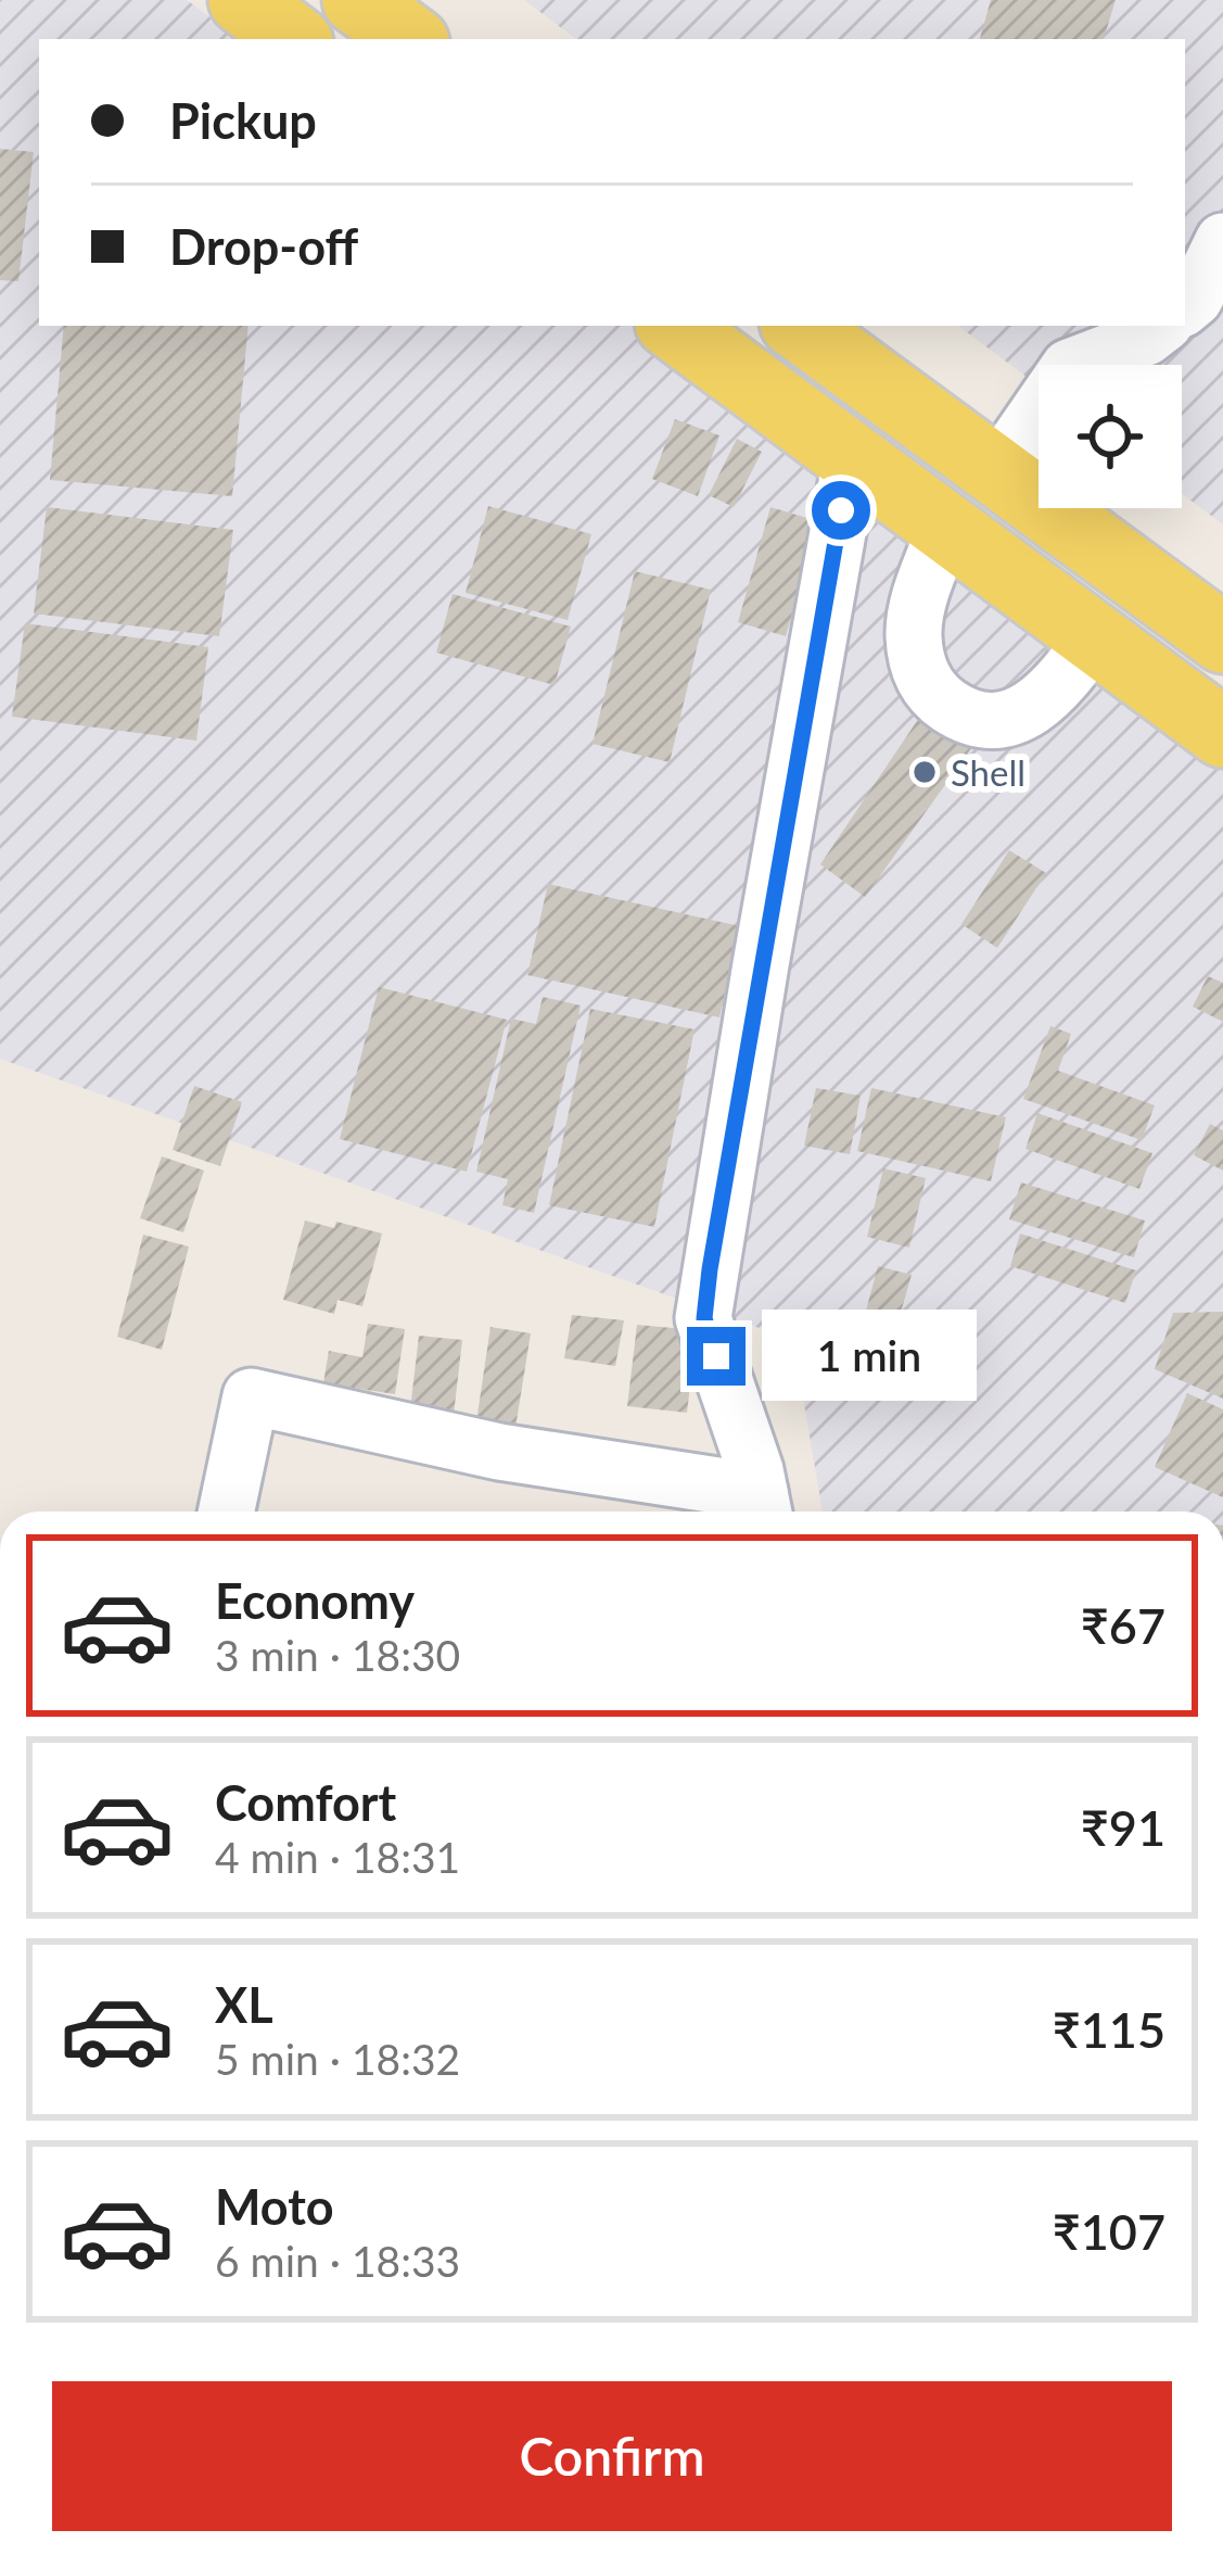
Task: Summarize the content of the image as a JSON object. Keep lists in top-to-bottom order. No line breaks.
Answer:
{"places":["Shell"],"page":{"banner":["Pickup","Drop-off"],"bubble":"1 min","list":[{"name":"Economy","note":"3 min · 18:30","value":"₹67"},{"name":"Comfort","note":"4 min · 18:31","value":"₹91"},{"name":"XL","note":"5 min · 18:32","value":"₹115"},{"name":"Moto","note":"6 min · 18:33","value":"₹107"}],"buttons":"Confirm"}}
